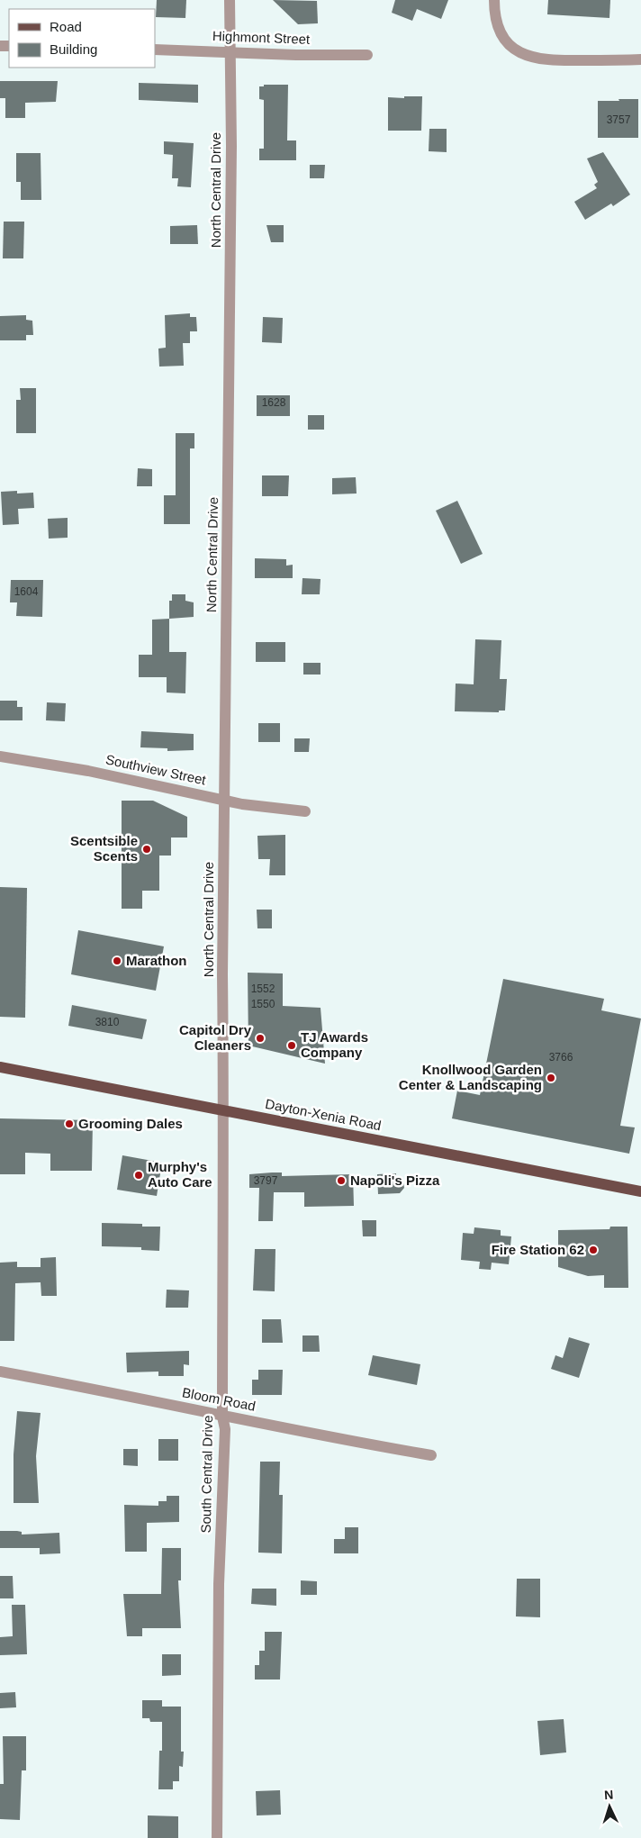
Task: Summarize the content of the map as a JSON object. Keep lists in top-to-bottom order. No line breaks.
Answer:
{"streets":{"main road":["Dayton-Xenia Road"],"street":["Highmont Street","North Central Drive","Southview Street","Bloom Road","South Central Drive"]},"crossings":[["Highmont Street","North Central Drive"],["North Central Drive","Southview Street"],["North Central Drive","Dayton-Xenia Road"],["North Central Drive","South Central Drive"],["Dayton-Xenia Road","South Central Drive"],["Bloom Road","South Central Drive"]],"places":["Scentsible Scents","Marathon","Capitol Dry Cleaners","TJ Awards Company","Knollwood Garden Center & Landscaping","Grooming Dales","Murphy's Auto Care","Napoli's Pizza","Fire Station 62"],"house_numbers":["3757","1628","1604","1552","1550","3810","3766","3797"],"legend":["Road","Building"],"north":"top"}
